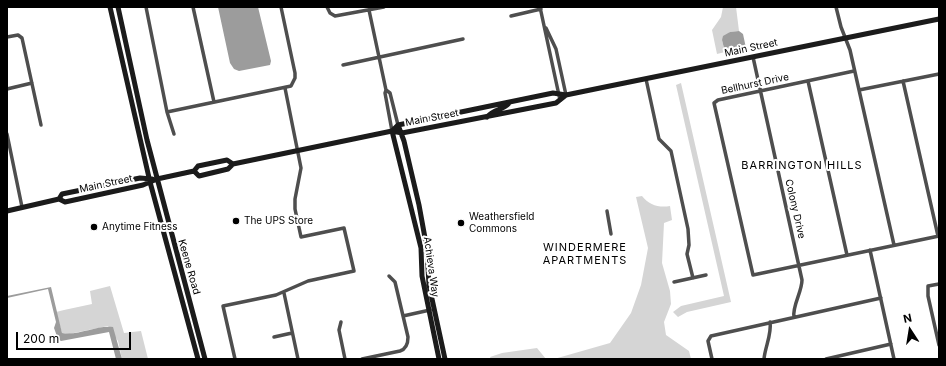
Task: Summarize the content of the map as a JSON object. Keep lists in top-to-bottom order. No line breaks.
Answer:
{"streets":{"main road":["Main Street","Keene Road","Achieva Way"],"street":["Bellhurst Drive","Colony Drive"]},"crossings":[["Main Street","Colony Drive"],["Main Street","Keene Road"],["Main Street","Achieva Way"],["Bellhurst Drive","Colony Drive"]],"districts":["BARRINGTON HILLS","WINDERMERE APARTMENTS"],"places":["The UPS Store","Weathersfield Commons","Anytime Fitness"],"scale_bar":"200 m","north":"top"}
